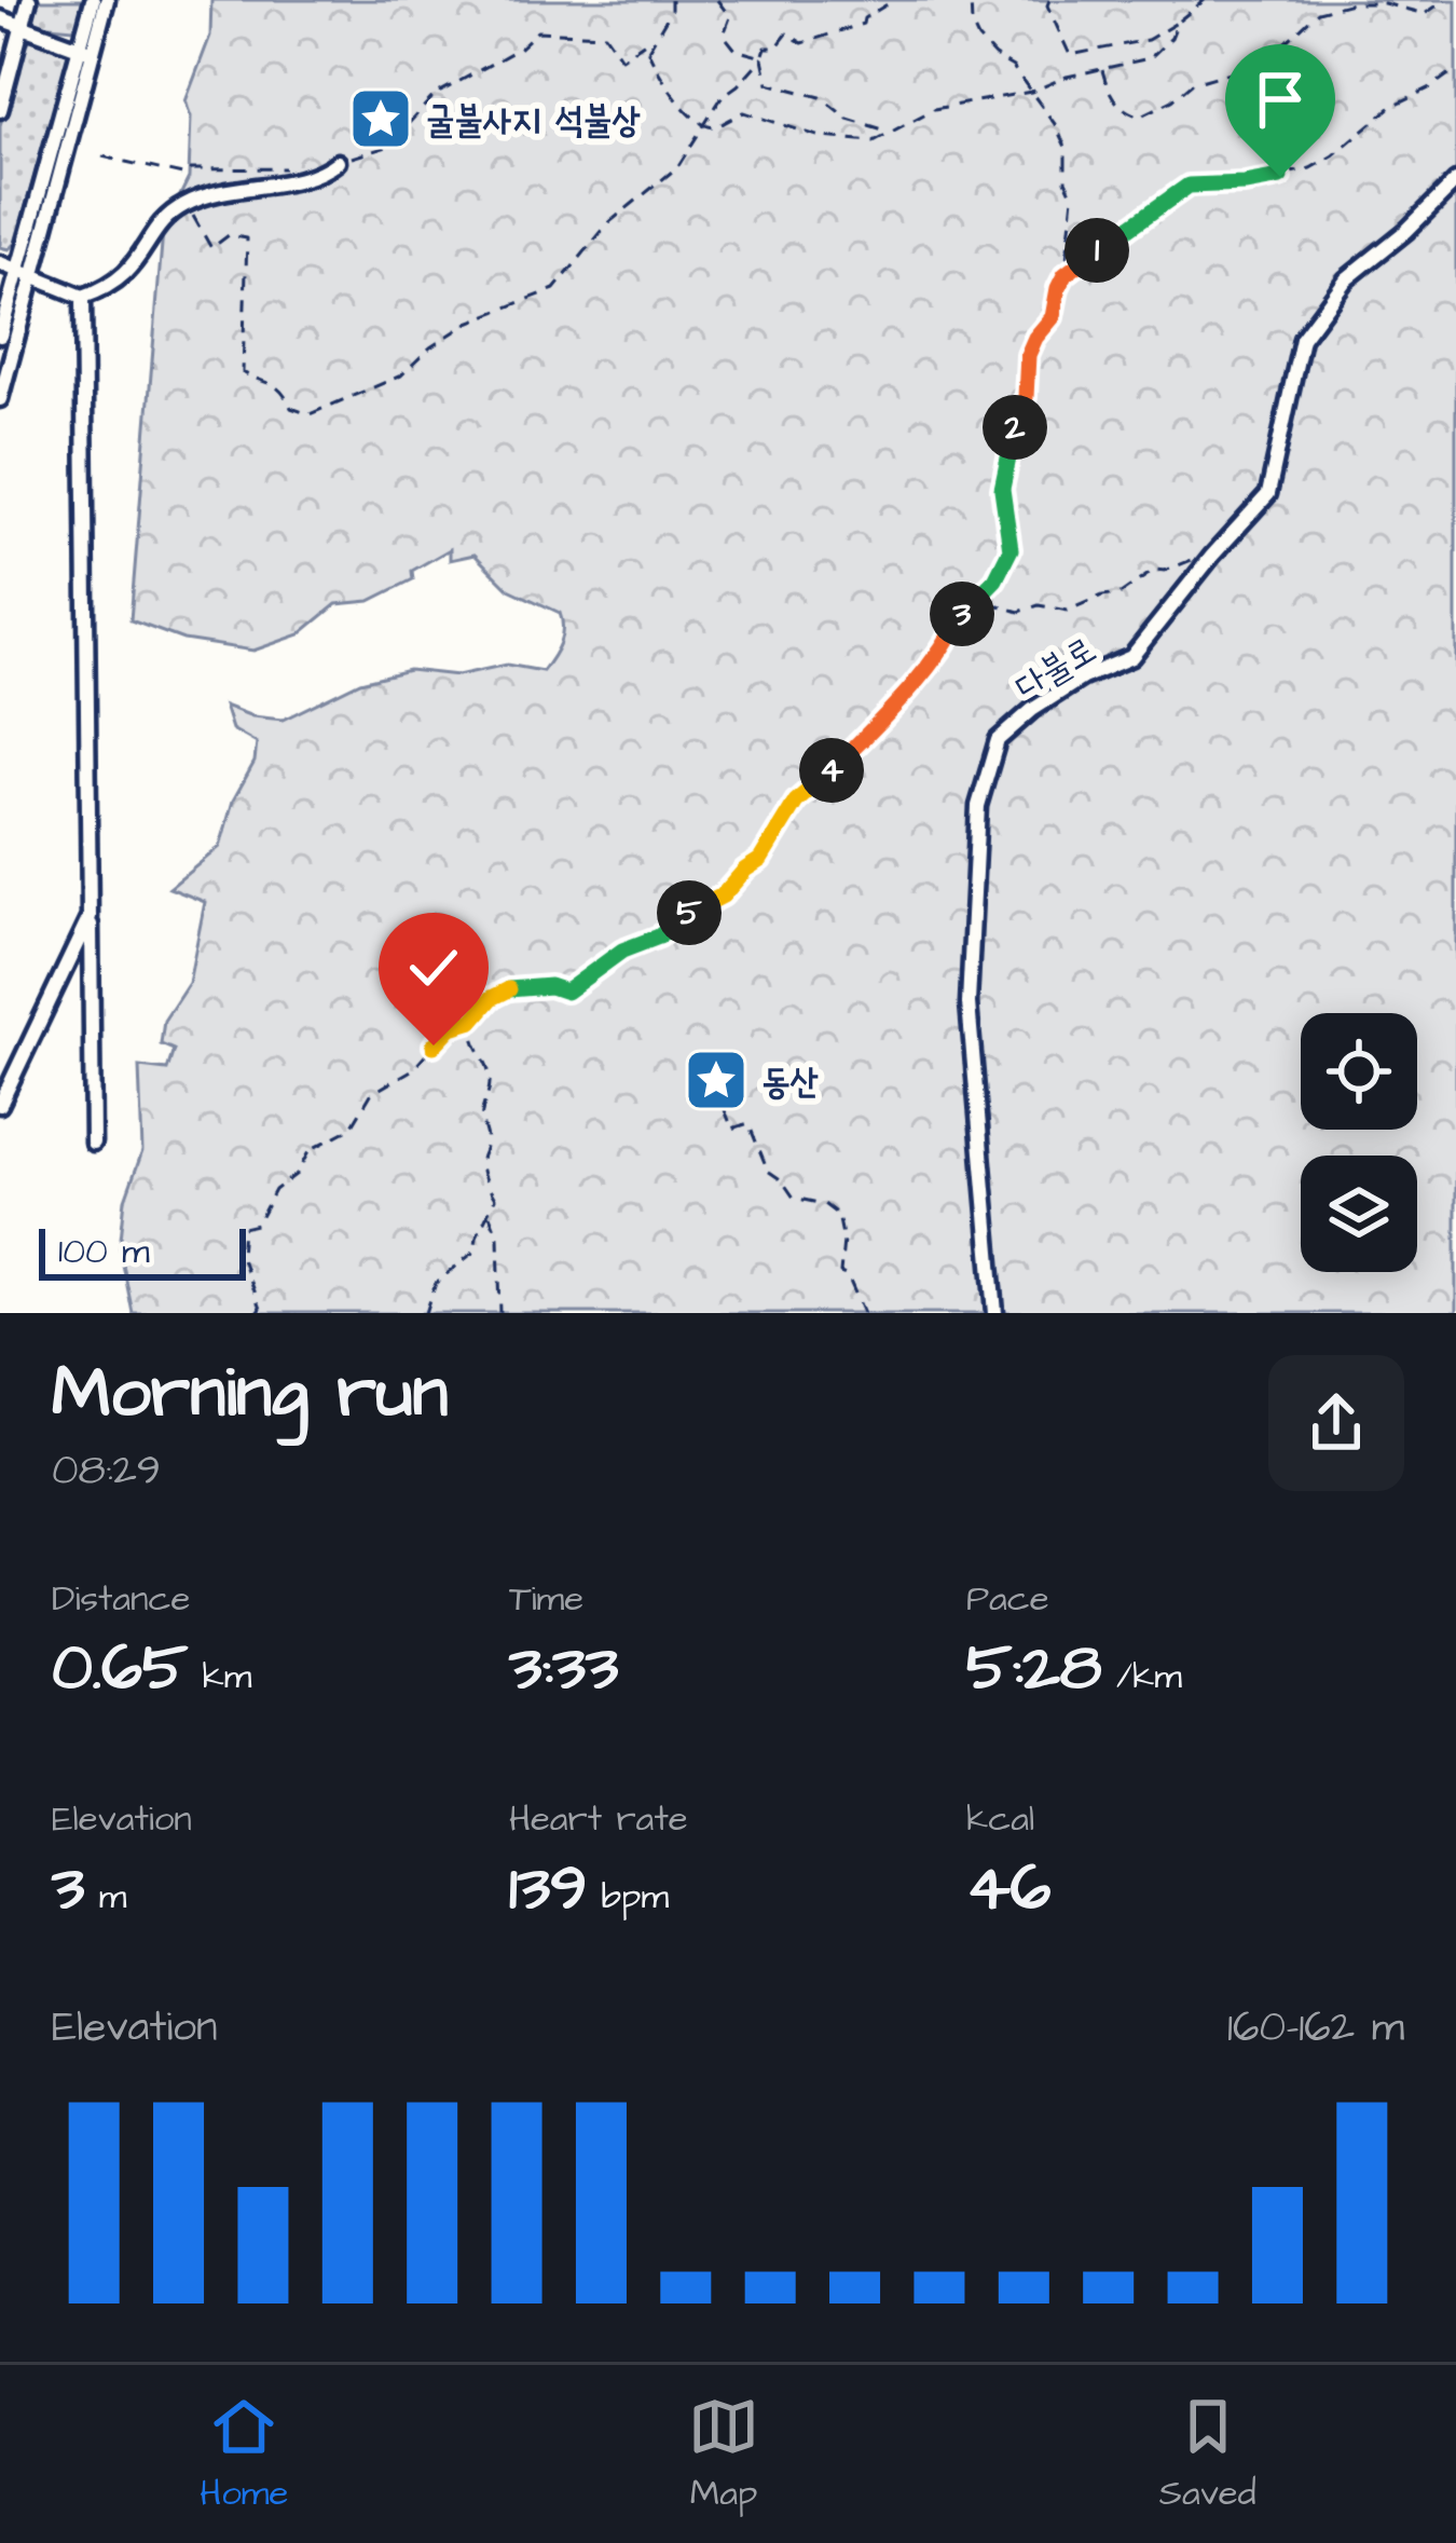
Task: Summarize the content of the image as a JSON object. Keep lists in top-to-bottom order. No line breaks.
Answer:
{"streets":{"street":["다불로"]},"places":{"place":["굴불사지 석불상","동산"]},"scale_bar":"100 m","page":{"pins":["1","2","3","4","5"],"scale":"100 m","heading":["Morning run","08:29"],"stats":[["Distance","0.65 km"],["Time","3:33"],["Pace","5:28 /km"],["Elevation","3 m"],["Heart rate","139 bpm"],["kcal","46"]],"chart":["Elevation","160–162 m"],"tabs":["Home","Map","Saved"]}}
